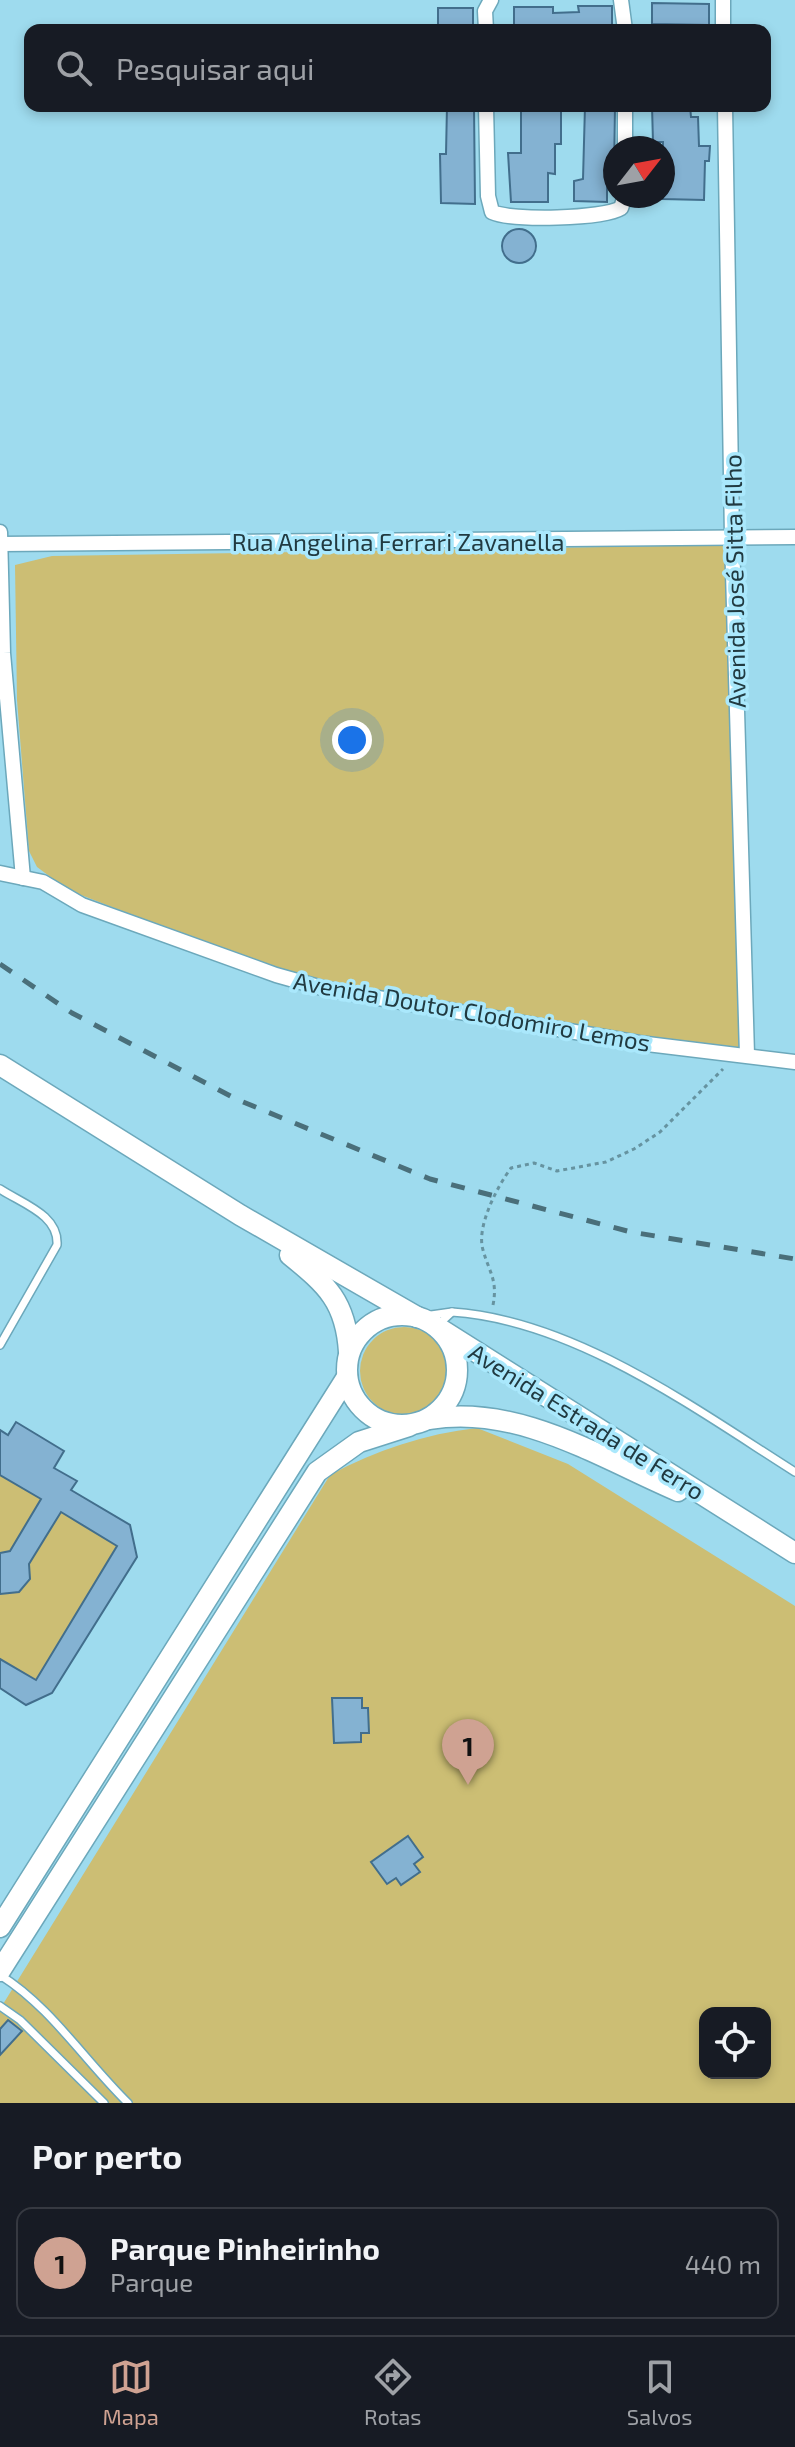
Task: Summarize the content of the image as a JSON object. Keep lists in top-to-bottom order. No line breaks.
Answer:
{"streets":{"main road":["Avenida Estrada de Ferro"],"street":["Rua Angelina Ferrari Zavanella","Avenida José Sitta Filho","Avenida Doutor Clodomiro Lemos"]},"crossings":[["Rua Angelina Ferrari Zavanella","Avenida José Sitta Filho"],["Avenida José Sitta Filho","Avenida Doutor Clodomiro Lemos"]],"north":"top right","page":{"search":"Pesquisar aqui","pins":"1","heading":"Por perto","list":[{"mark":"1","name":"Parque Pinheirinho","note":"Parque","value":"440 m"}],"nav":["Mapa","Rotas","Salvos"]}}
